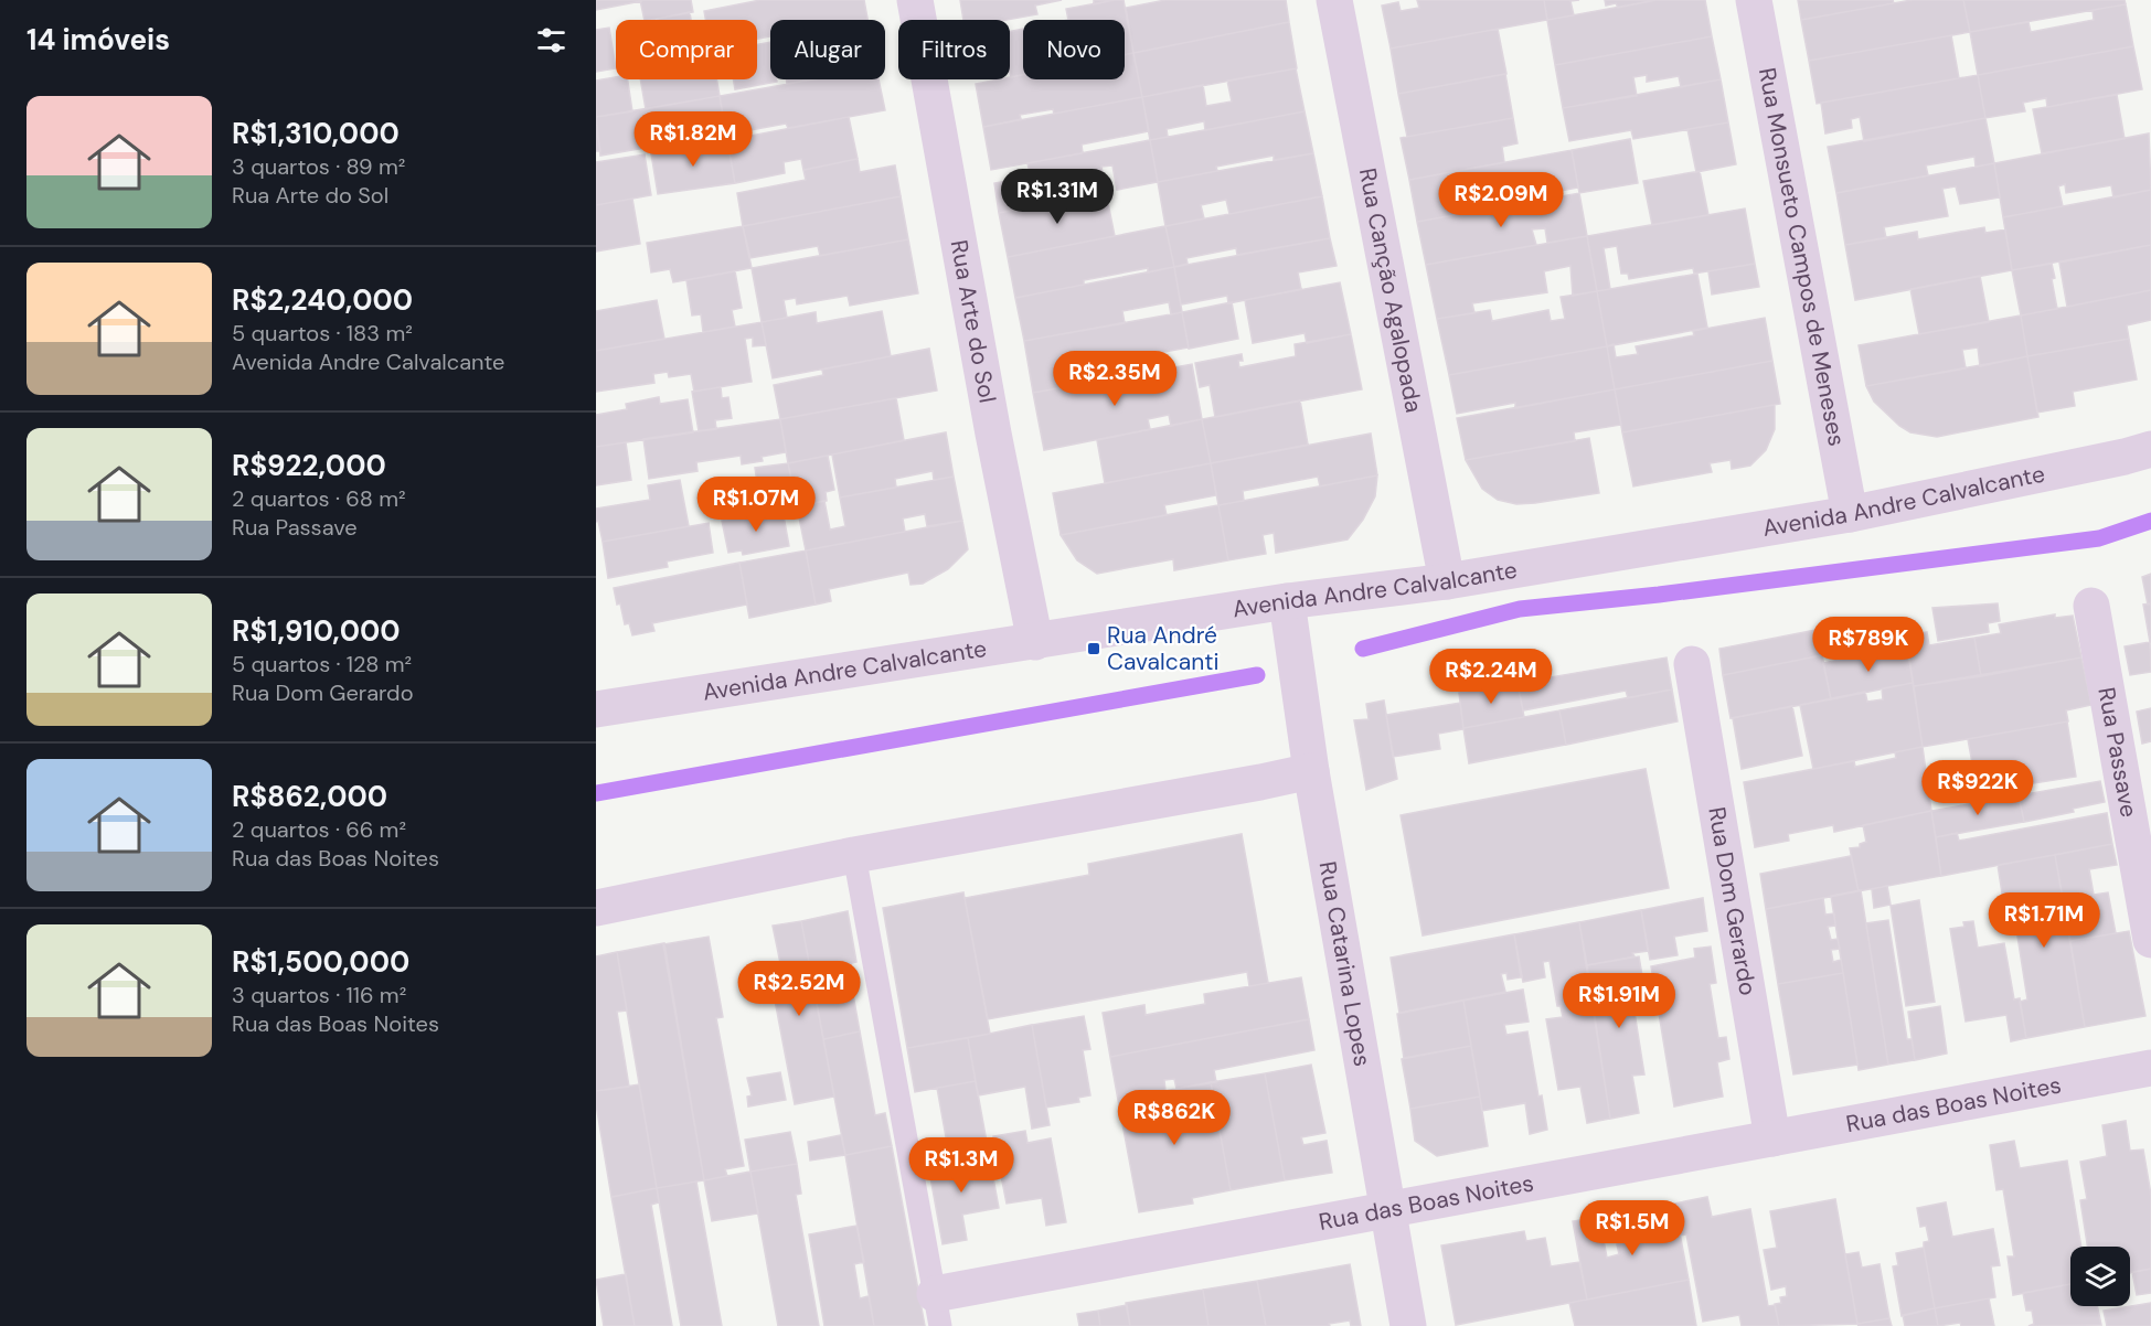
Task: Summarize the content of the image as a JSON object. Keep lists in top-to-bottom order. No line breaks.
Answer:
{"streets":{"street":["Rua Monsueto Campos de Meneses","Rua Canção Agalopada","Rua Arte do Sol","Avenida Andre Calvalcante","Rua Passave","Rua Dom Gerardo","Rua Catarina Lopes","Rua das Boas Noites"]},"crossings":[["Rua Monsueto Campos de Meneses","Avenida Andre Calvalcante"],["Rua Canção Agalopada","Avenida Andre Calvalcante"],["Rua Arte do Sol","Avenida Andre Calvalcante"],["Avenida Andre Calvalcante","Rua Catarina Lopes"],["Rua Dom Gerardo","Rua das Boas Noites"],["Rua Catarina Lopes","Rua das Boas Noites"]],"places":{"transit":["Rua André Cavalcanti"]},"page":{"heading":"14 imóveis","chip":["Comprar","Alugar","Filtros","Novo"],"list":[{"name":"R$1,310,000","note":"3 quartos · 89 m² · Rua Arte do Sol"},{"name":"R$2,240,000","note":"5 quartos · 183 m² · Avenida Andre Calvalcante"},{"name":"R$922,000","note":"2 quartos · 68 m² · Rua Passave"},{"name":"R$1,910,000","note":"5 quartos · 128 m² · Rua Dom Gerardo"},{"name":"R$862,000","note":"2 quartos · 66 m² · Rua das Boas Noites"},{"name":"R$1,500,000","note":"3 quartos · 116 m² · Rua das Boas Noites"}],"price":["R$1.82M","R$1.31M","R$2.09M","R$2.35M","R$1.07M","R$789K","R$2.24M","R$922K","R$1.71M","R$2.52M","R$1.91M","R$862K","R$1.3M","R$1.5M"]}}
